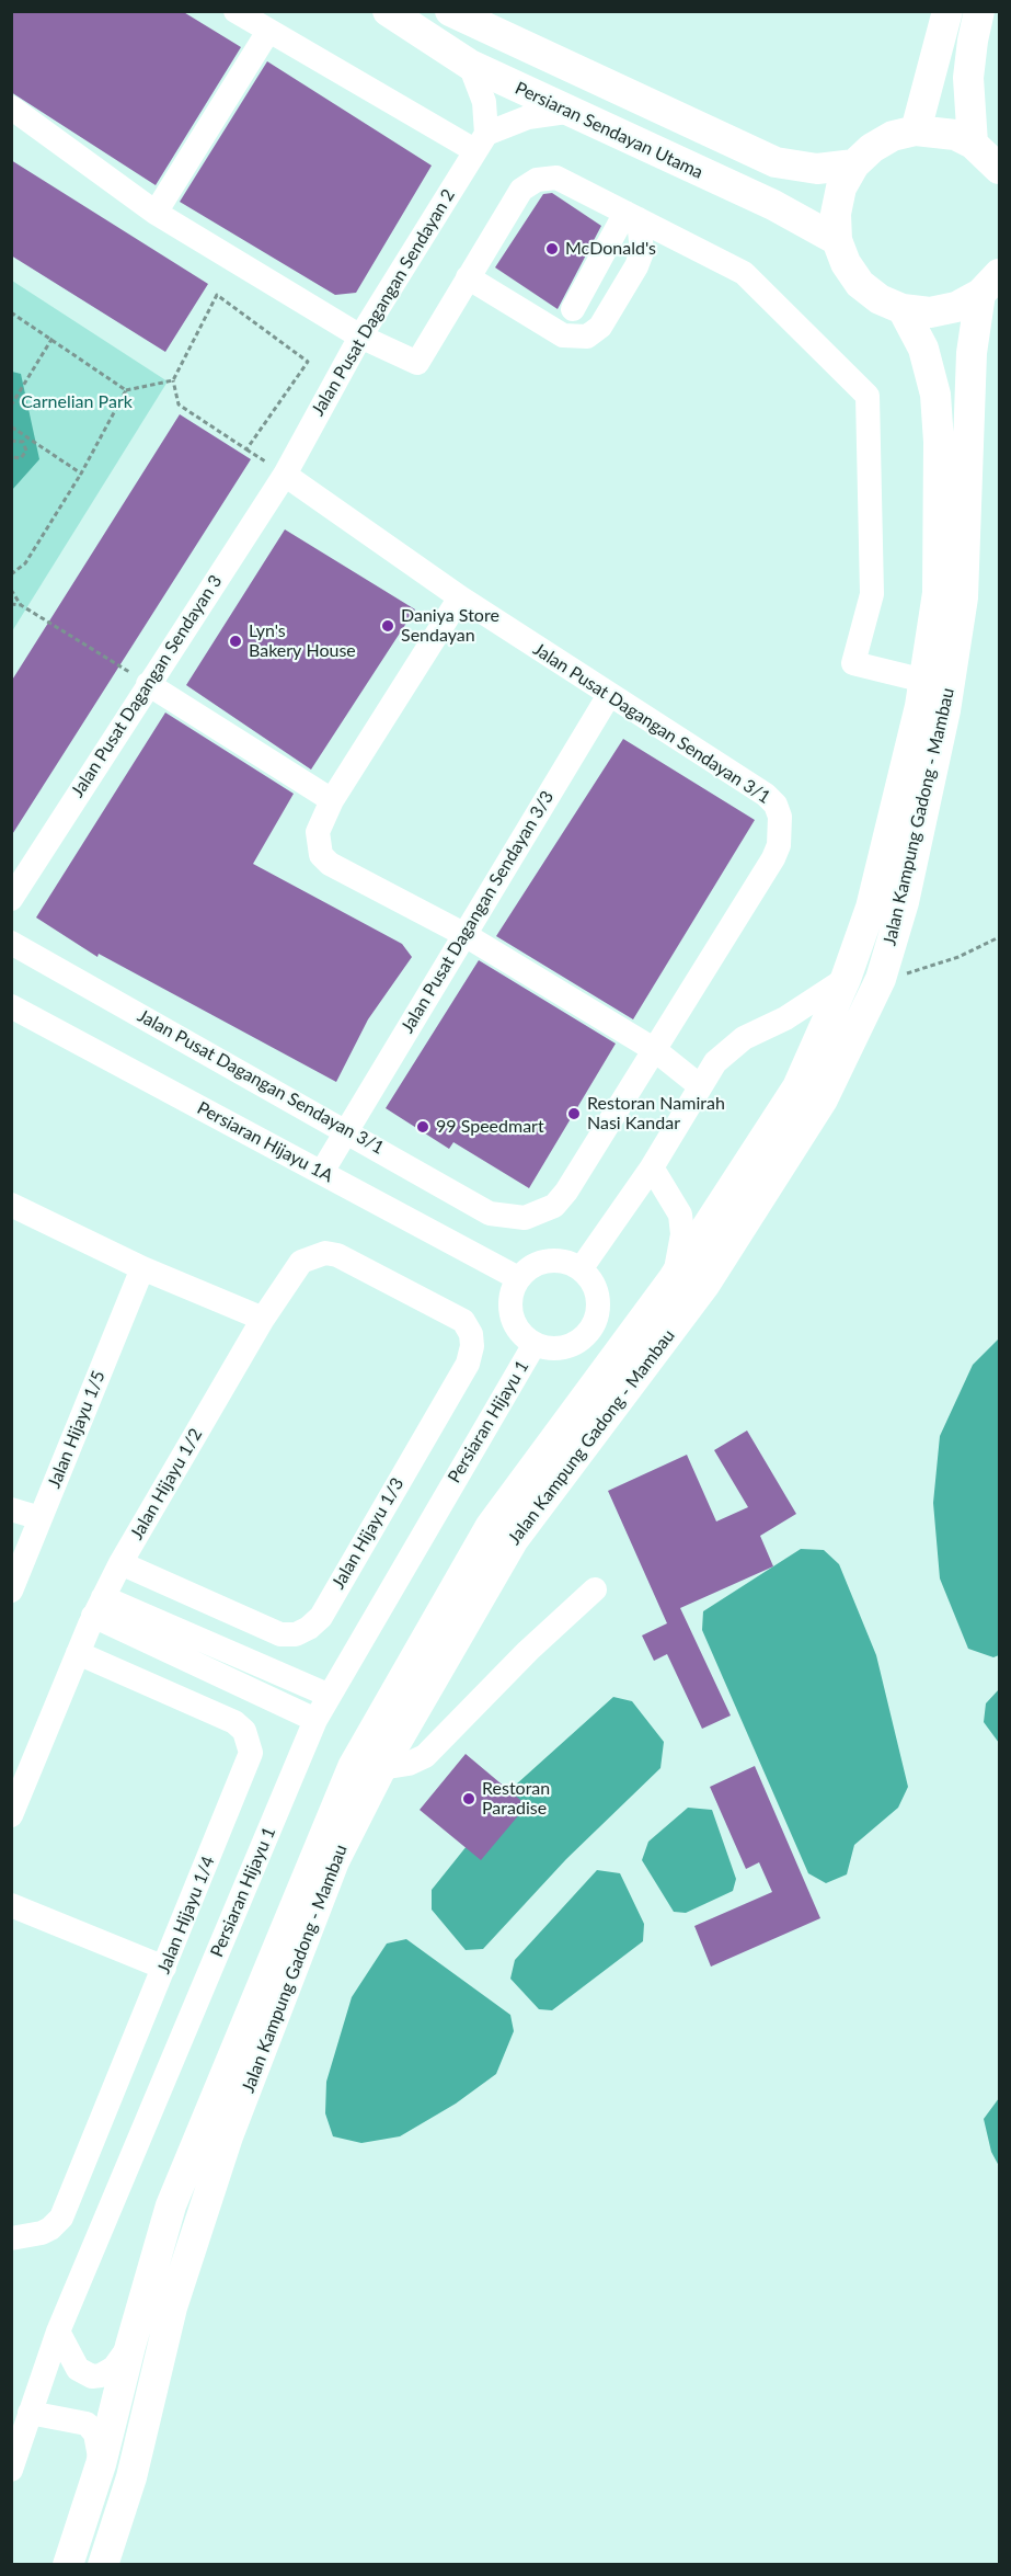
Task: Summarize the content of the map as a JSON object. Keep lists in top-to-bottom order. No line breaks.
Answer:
{"streets":{"main road":["Persiaran Sendayan Utama","Jalan Kampung Gadong - Mambau"],"street":["Jalan Pusat Dagangan Sendayan 2","Jalan Pusat Dagangan Sendayan 3","Jalan Pusat Dagangan Sendayan 3/1","Jalan Pusat Dagangan Sendayan 3/3","Persiaran Hijayu 1A","Persiaran Hijayu 1","Jalan Hijayu 1/5","Jalan Hijayu 1/2","Jalan Hijayu 1/3","Jalan Hijayu 1/4"]},"crossings":[["Jalan Pusat Dagangan Sendayan 2","Jalan Pusat Dagangan Sendayan 3"],["Jalan Pusat Dagangan Sendayan 2","Jalan Pusat Dagangan Sendayan 3/1"],["Jalan Pusat Dagangan Sendayan 3","Jalan Pusat Dagangan Sendayan 3/1"],["Jalan Pusat Dagangan Sendayan 3/1","Jalan Pusat Dagangan Sendayan 3/3"],["Jalan Pusat Dagangan Sendayan 3/3","Persiaran Hijayu 1A"],["Persiaran Hijayu 1A","Persiaran Hijayu 1"],["Jalan Hijayu 1/2","Jalan Hijayu 1/3"],["Jalan Hijayu 1/2","Jalan Hijayu 1/4"]],"parks":["Carnelian Park"],"places":["McDonald's","Daniya Store Sendayan","Lyn's Bakery House","Restoran Namirah Nasi Kandar","99 Speedmart","Restoran Paradise"]}
